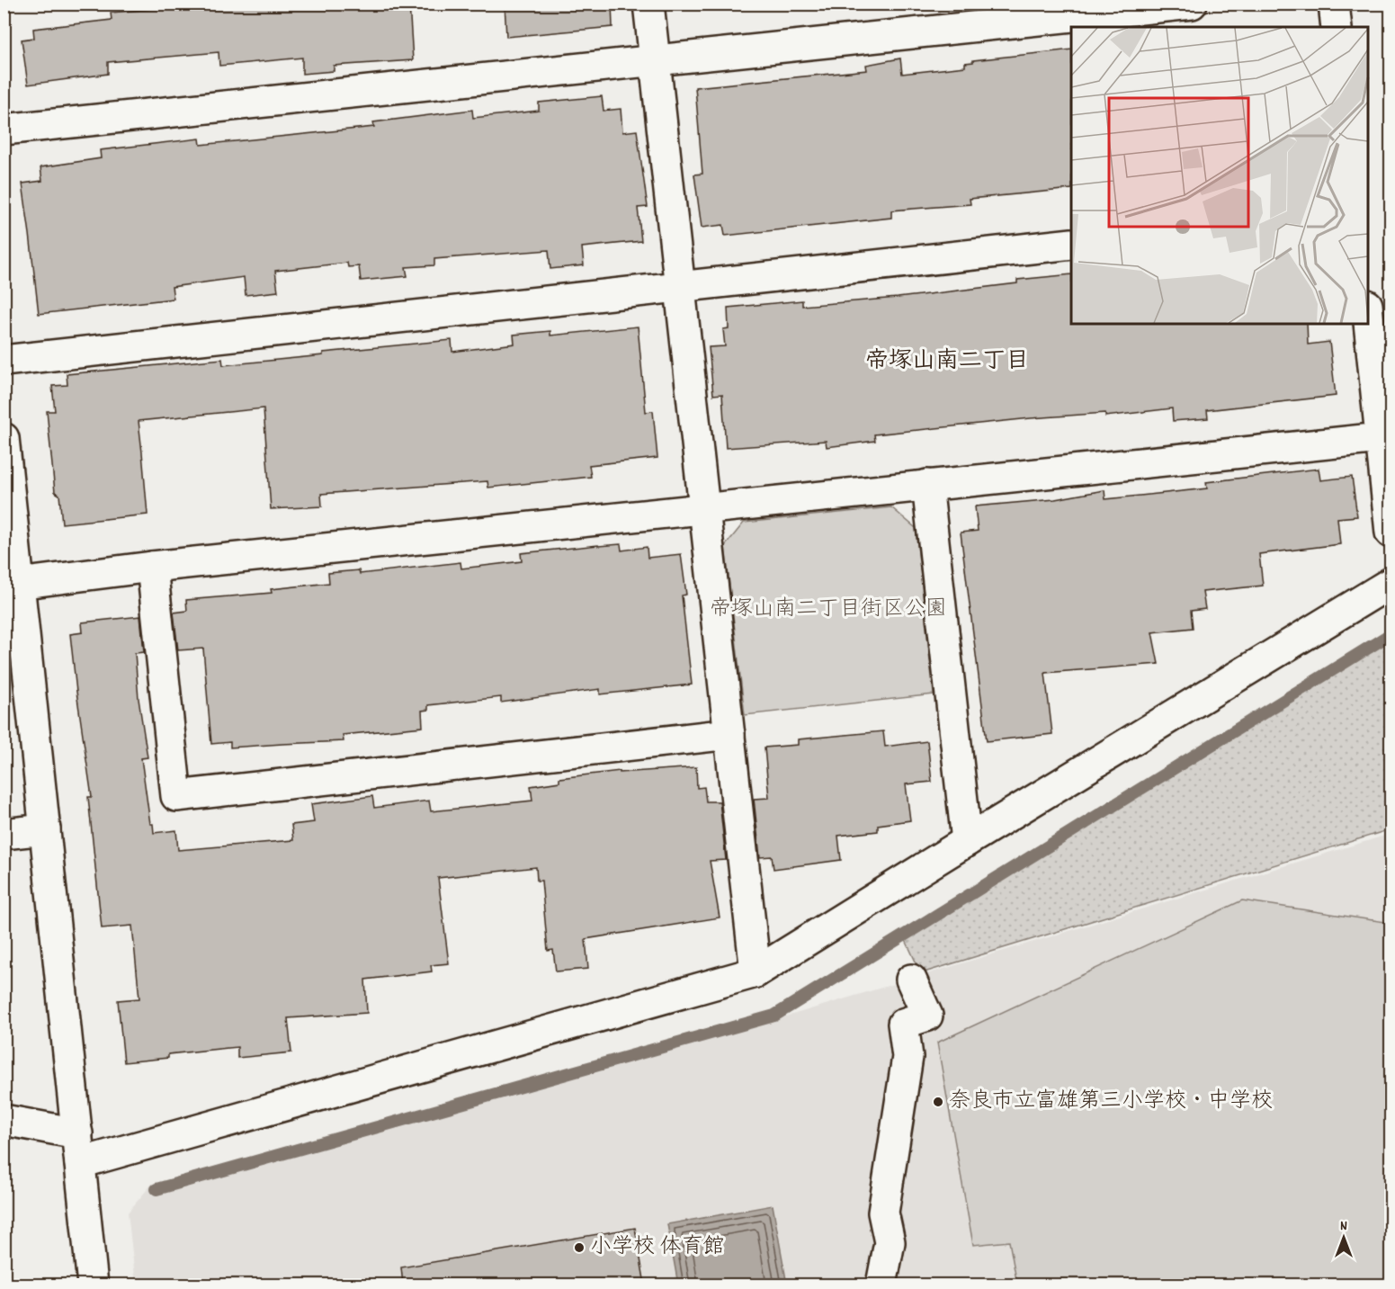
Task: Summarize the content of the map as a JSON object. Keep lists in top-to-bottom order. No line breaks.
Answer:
{"districts":["帝塚山南二丁目"],"parks":["帝塚山南二丁目街区公園"],"places":["奈良市立富雄第三小学校・中学校","小学校 体育館"],"north":"top"}
